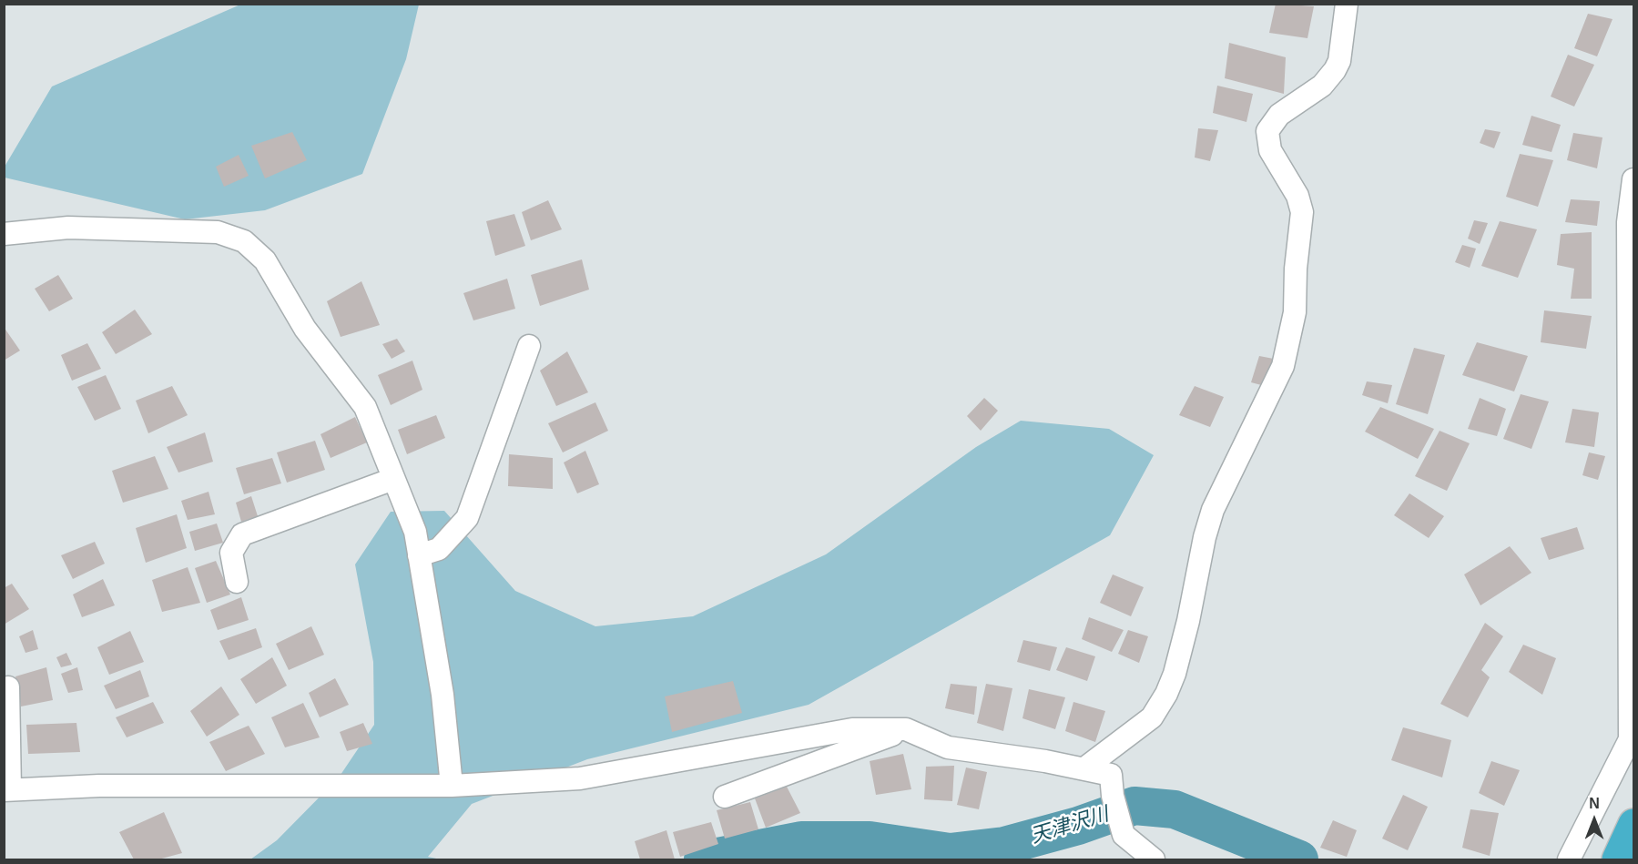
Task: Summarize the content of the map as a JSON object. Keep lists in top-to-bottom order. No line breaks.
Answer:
{"water":["天津沢川"],"north":"top"}
